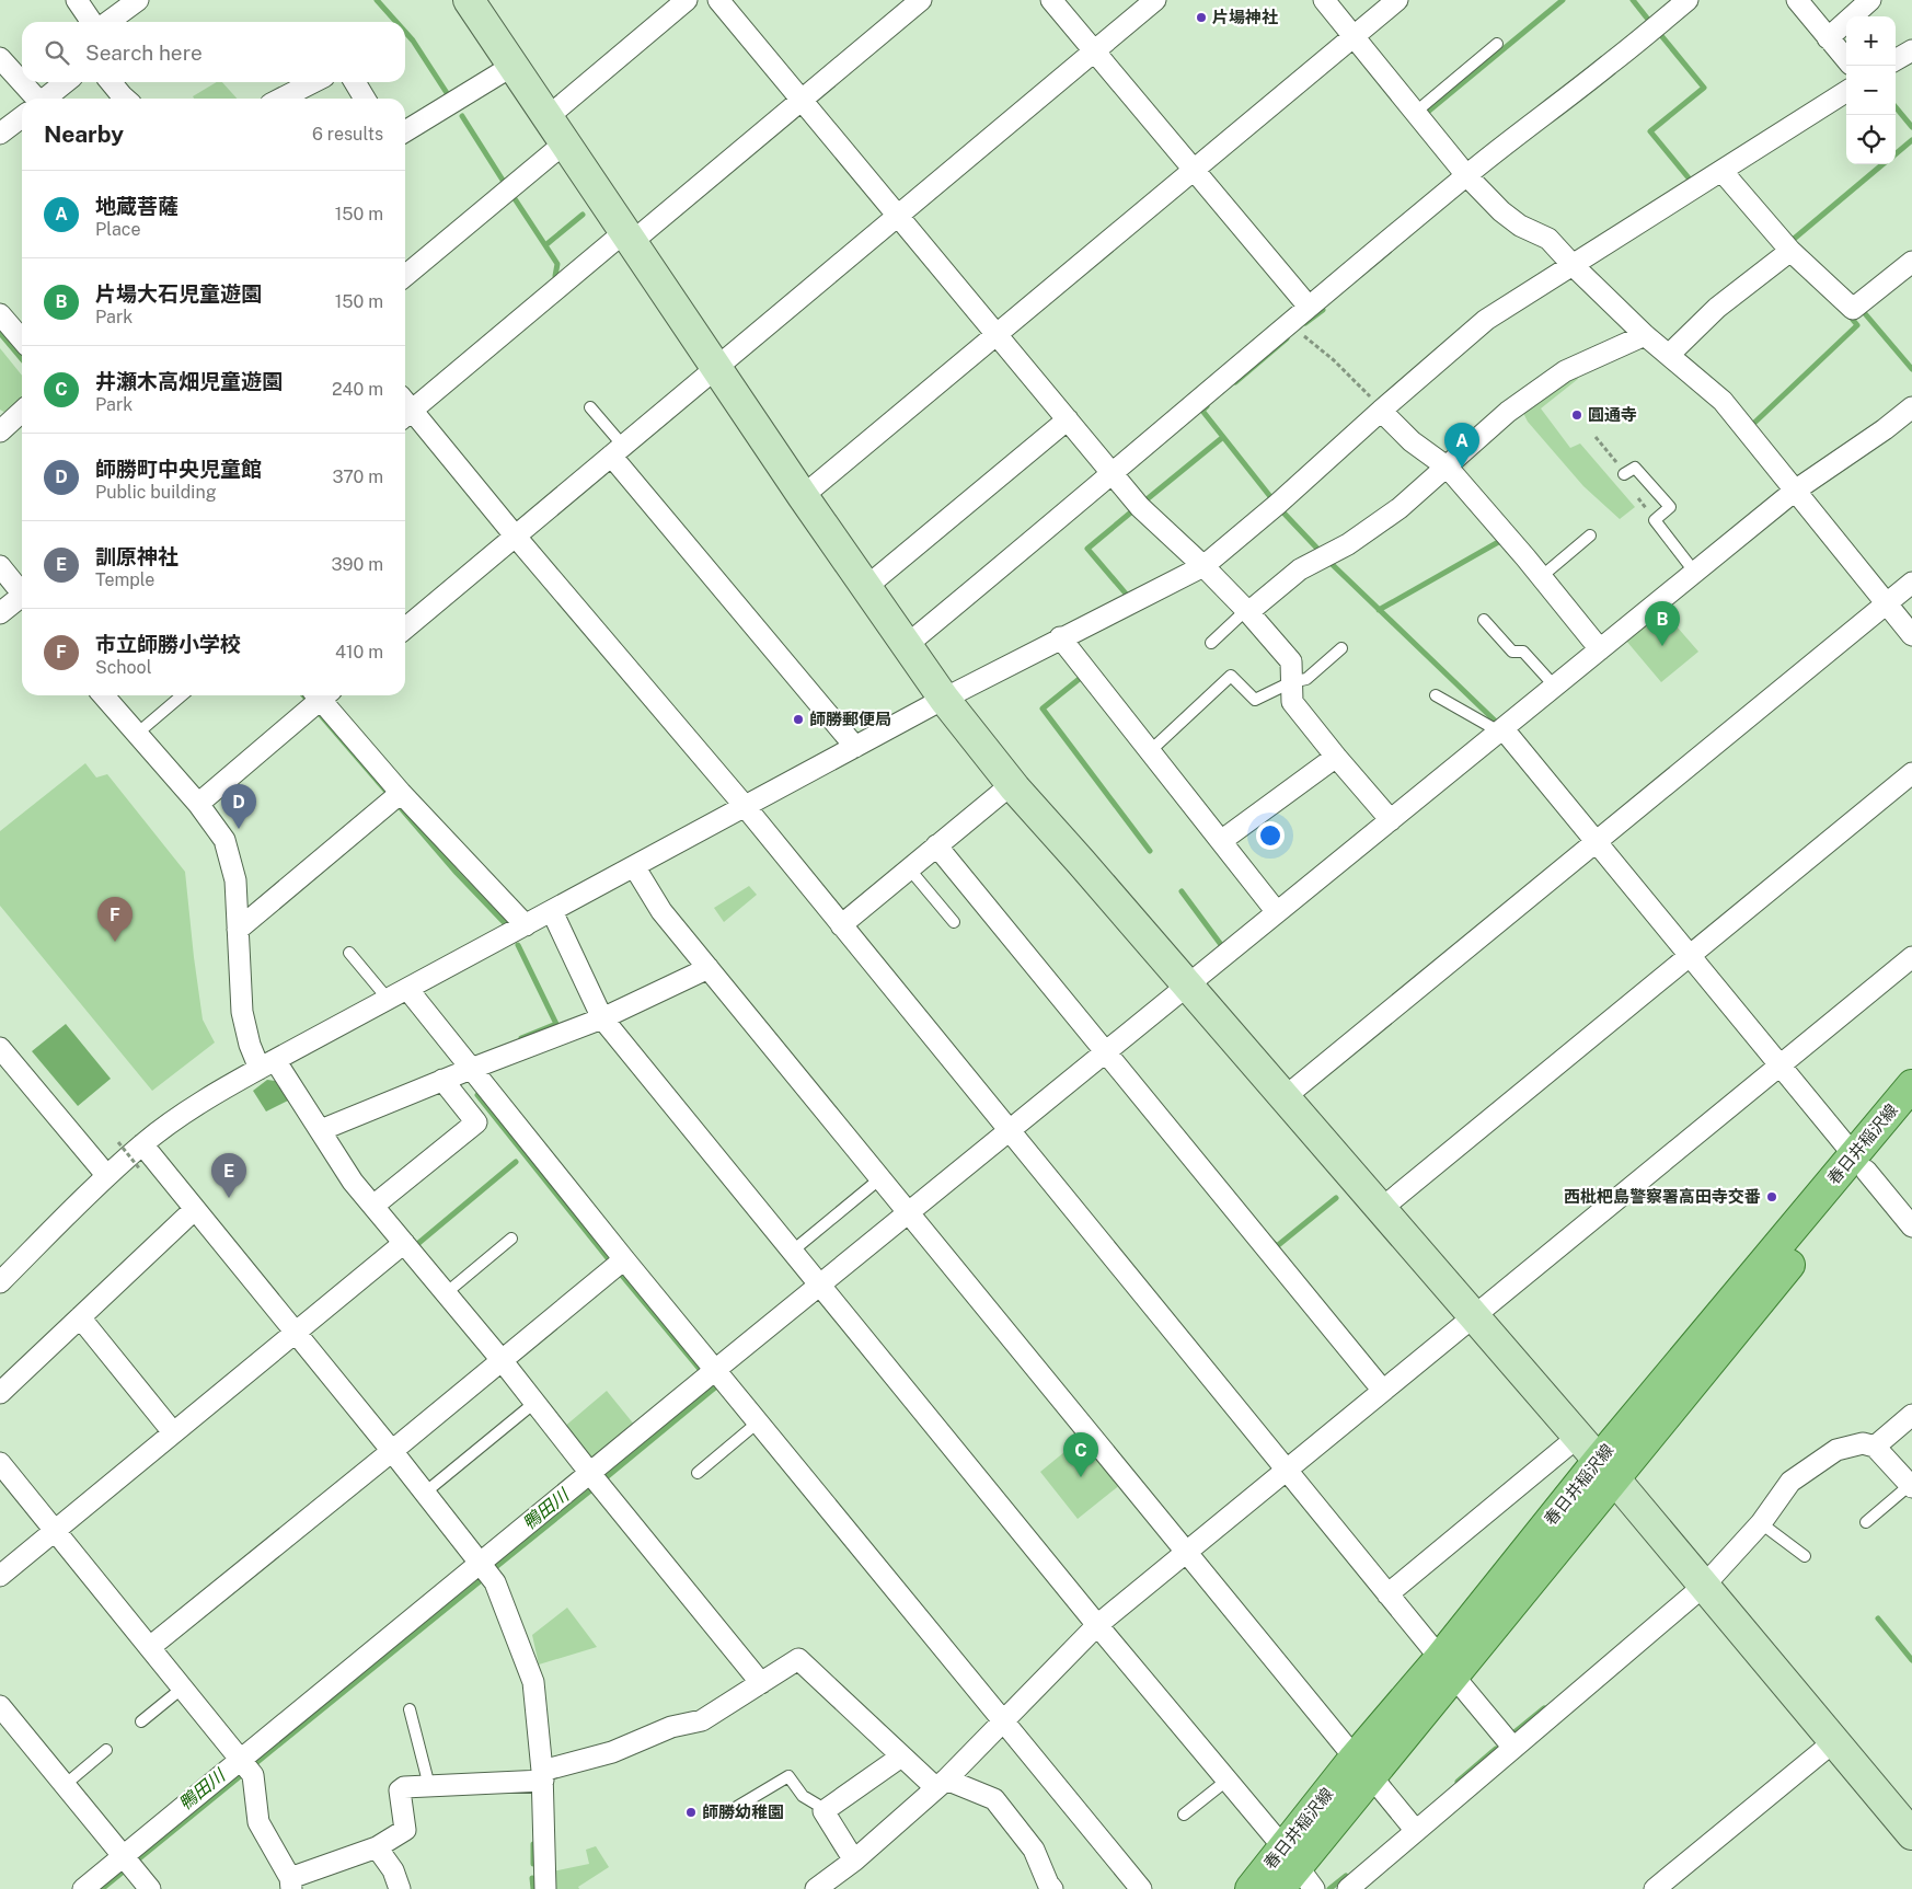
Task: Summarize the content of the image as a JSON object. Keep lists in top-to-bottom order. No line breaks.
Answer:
{"streets":{"main road":["春日井稲沢線"]},"water":["鴨田川"],"places":["片場神社","圓通寺","師勝郵便局","西枇杷島警察署高田寺交番","師勝幼稚園"],"page":{"map_buttons":["+","−"],"search":"Search here","heading":["Nearby","6 results"],"list":[{"mark":"A","name":"地蔵菩薩","note":"Place","value":"150 m"},{"mark":"B","name":"片場大石児童遊園","note":"Park","value":"150 m"},{"mark":"C","name":"井瀬木高畑児童遊園","note":"Park","value":"240 m"},{"mark":"D","name":"師勝町中央児童館","note":"Public building","value":"370 m"},{"mark":"E","name":"訓原神社","note":"Temple","value":"390 m"},{"mark":"F","name":"市立師勝小学校","note":"School","value":"410 m"}],"pins":["A","B","D","F","E","C"]}}
